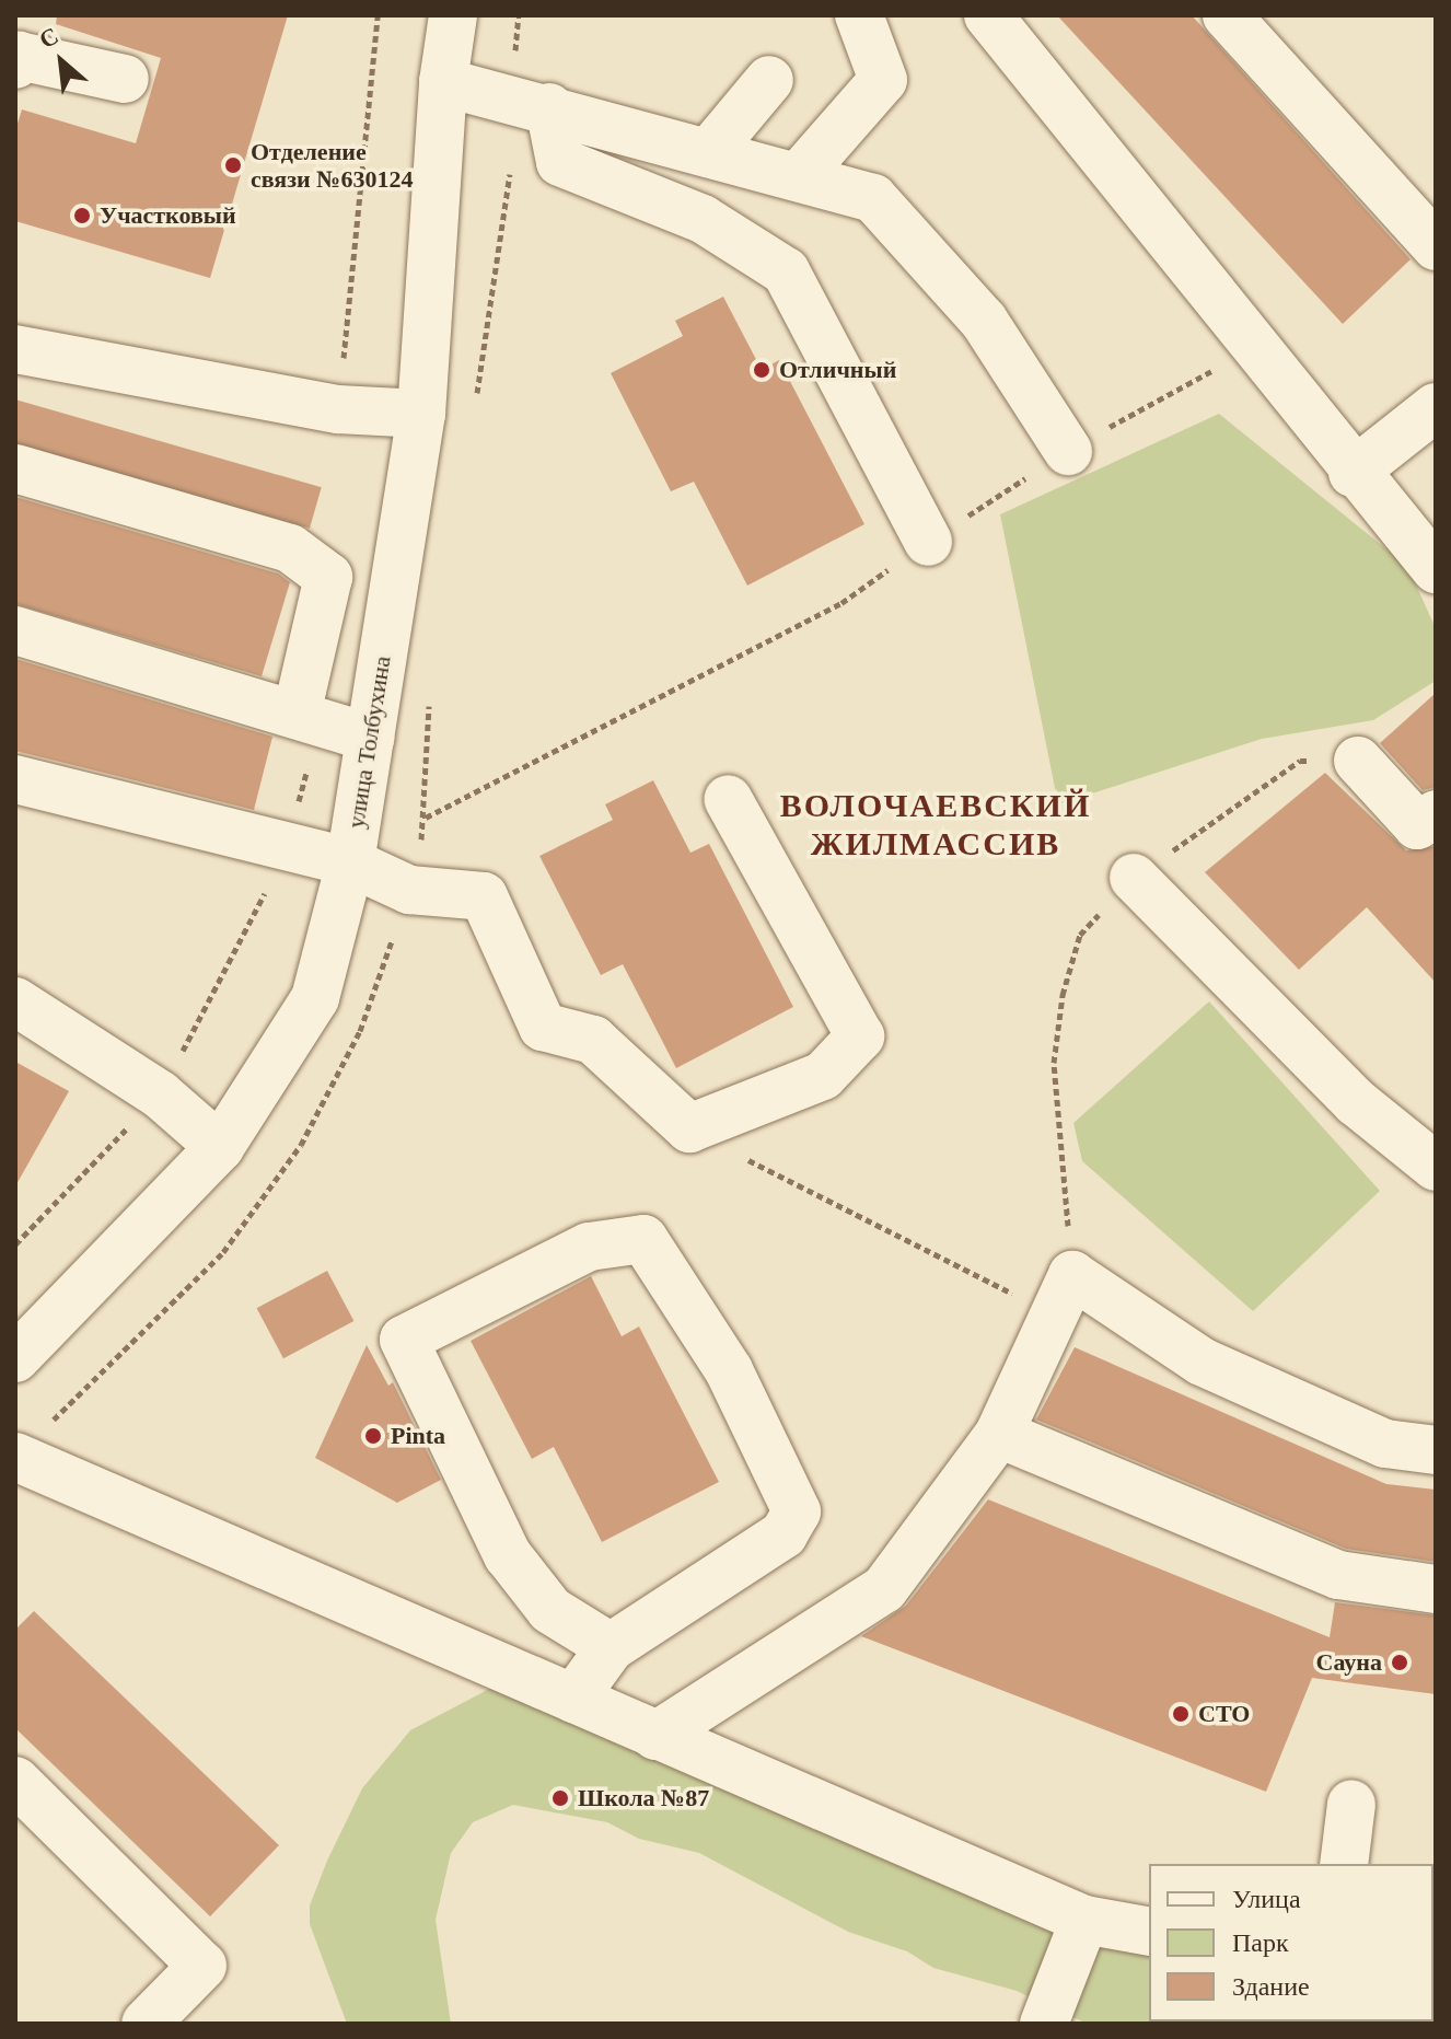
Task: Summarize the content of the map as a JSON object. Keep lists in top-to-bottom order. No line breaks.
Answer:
{"streets":{"street":["улица Толбухина"]},"districts":["ВОЛОЧАЕВСКИЙ ЖИЛМАССИВ"],"places":["Отделение связи №630124","Участковый","Отличный","Pinta","Сауна","СТО","Школа №87"],"legend":["Улица","Парк","Здание"],"north":"top left"}
